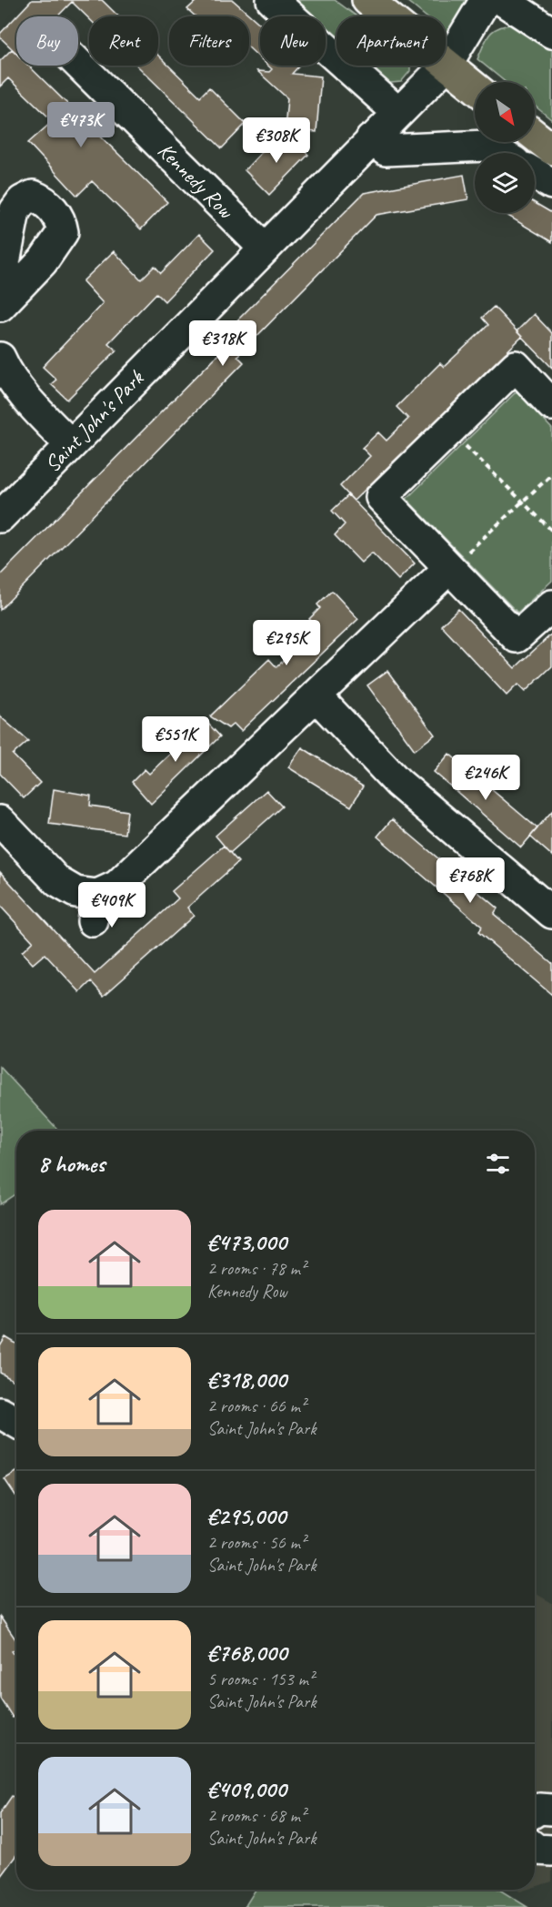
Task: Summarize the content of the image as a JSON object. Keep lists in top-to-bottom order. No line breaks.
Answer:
{"streets":{"street":["Kennedy Row","Saint John's Park"]},"crossings":[["Kennedy Row","Saint John's Park"]],"north":"bottom right","page":{"chip":["Buy","Rent","Filters","New","Apartment"],"price":["€473K","€308K","€318K","€295K","€551K","€246K","€768K","€409K"],"heading":"8 homes","list":[{"name":"€473,000","note":"2 rooms · 78 m² · Kennedy Row"},{"name":"€318,000","note":"2 rooms · 66 m² · Saint John's Park"},{"name":"€295,000","note":"2 rooms · 56 m² · Saint John's Park"},{"name":"€768,000","note":"5 rooms · 153 m² · Saint John's Park"},{"name":"€409,000","note":"2 rooms · 68 m² · Saint John's Park"}]}}
